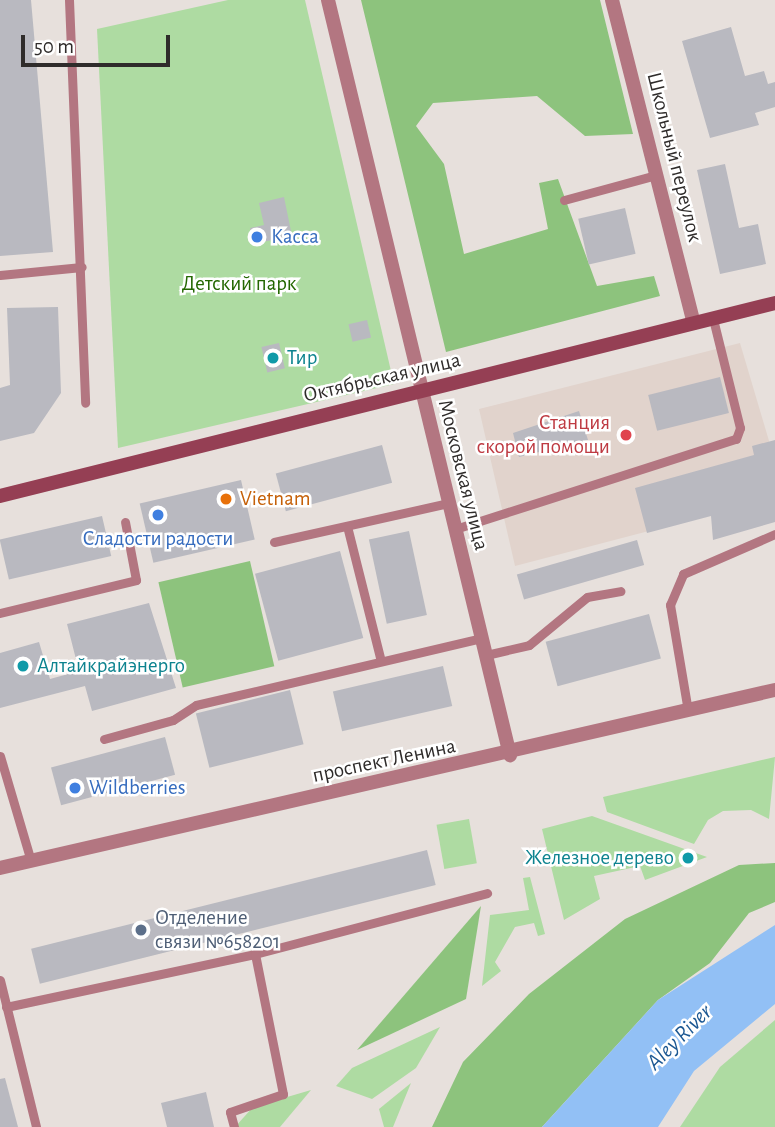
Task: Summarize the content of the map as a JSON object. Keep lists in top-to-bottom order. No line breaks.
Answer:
{"streets":{"main road":["Октябрьская улица"],"street":["Школьный переулок","Московская улица","проспект Ленина"]},"crossings":[["Школьный переулок","Октябрьская улица"],["Октябрьская улица","Московская улица"],["Московская улица","проспект Ленина"]],"water":["Aley River"],"parks":["Детский парк"],"places":["Касса","Тир","Станция скорой помощи","Vietnam","Сладости радости","Алтайкрайэнерго","Wildberries","Железное дерево","Отделение связи №658201"],"scale_bar":"50 m"}
